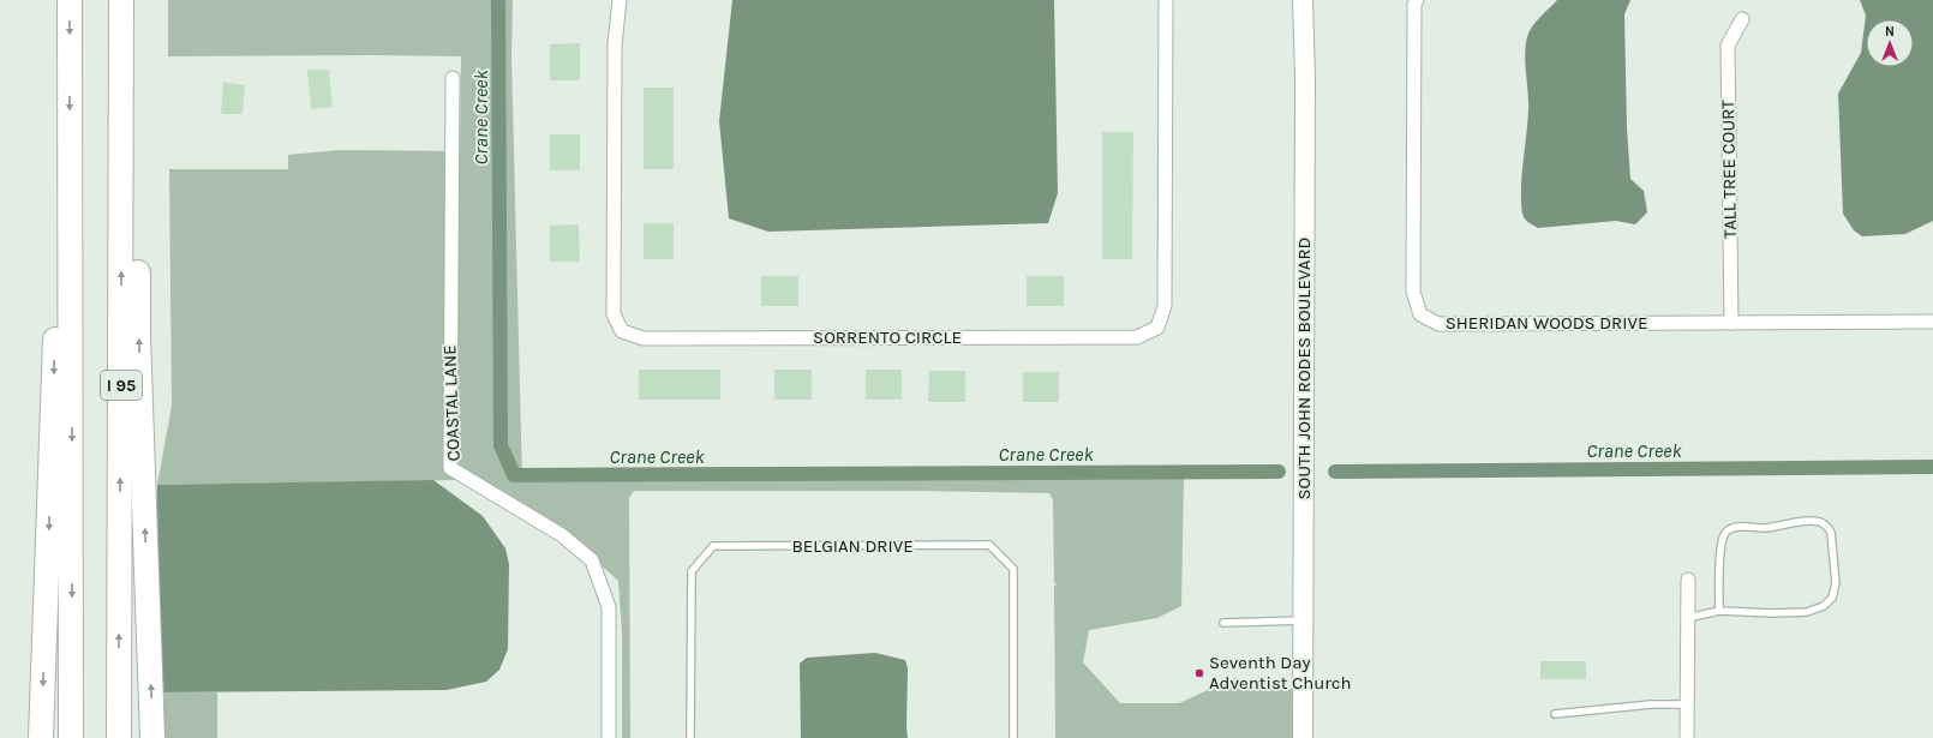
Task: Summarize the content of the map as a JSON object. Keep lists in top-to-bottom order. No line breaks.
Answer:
{"streets":{"highway":["I 95"],"main road":["SOUTH JOHN RODES BOULEVARD"],"street":["TALL TREE COURT","SHERIDAN WOODS DRIVE","SORRENTO CIRCLE","COASTAL LANE"],"lane":["BELGIAN DRIVE"]},"crossings":[["TALL TREE COURT","SHERIDAN WOODS DRIVE"]],"water":["Crane Creek"],"places":["Seventh Day Adventist Church"],"north":"top"}
